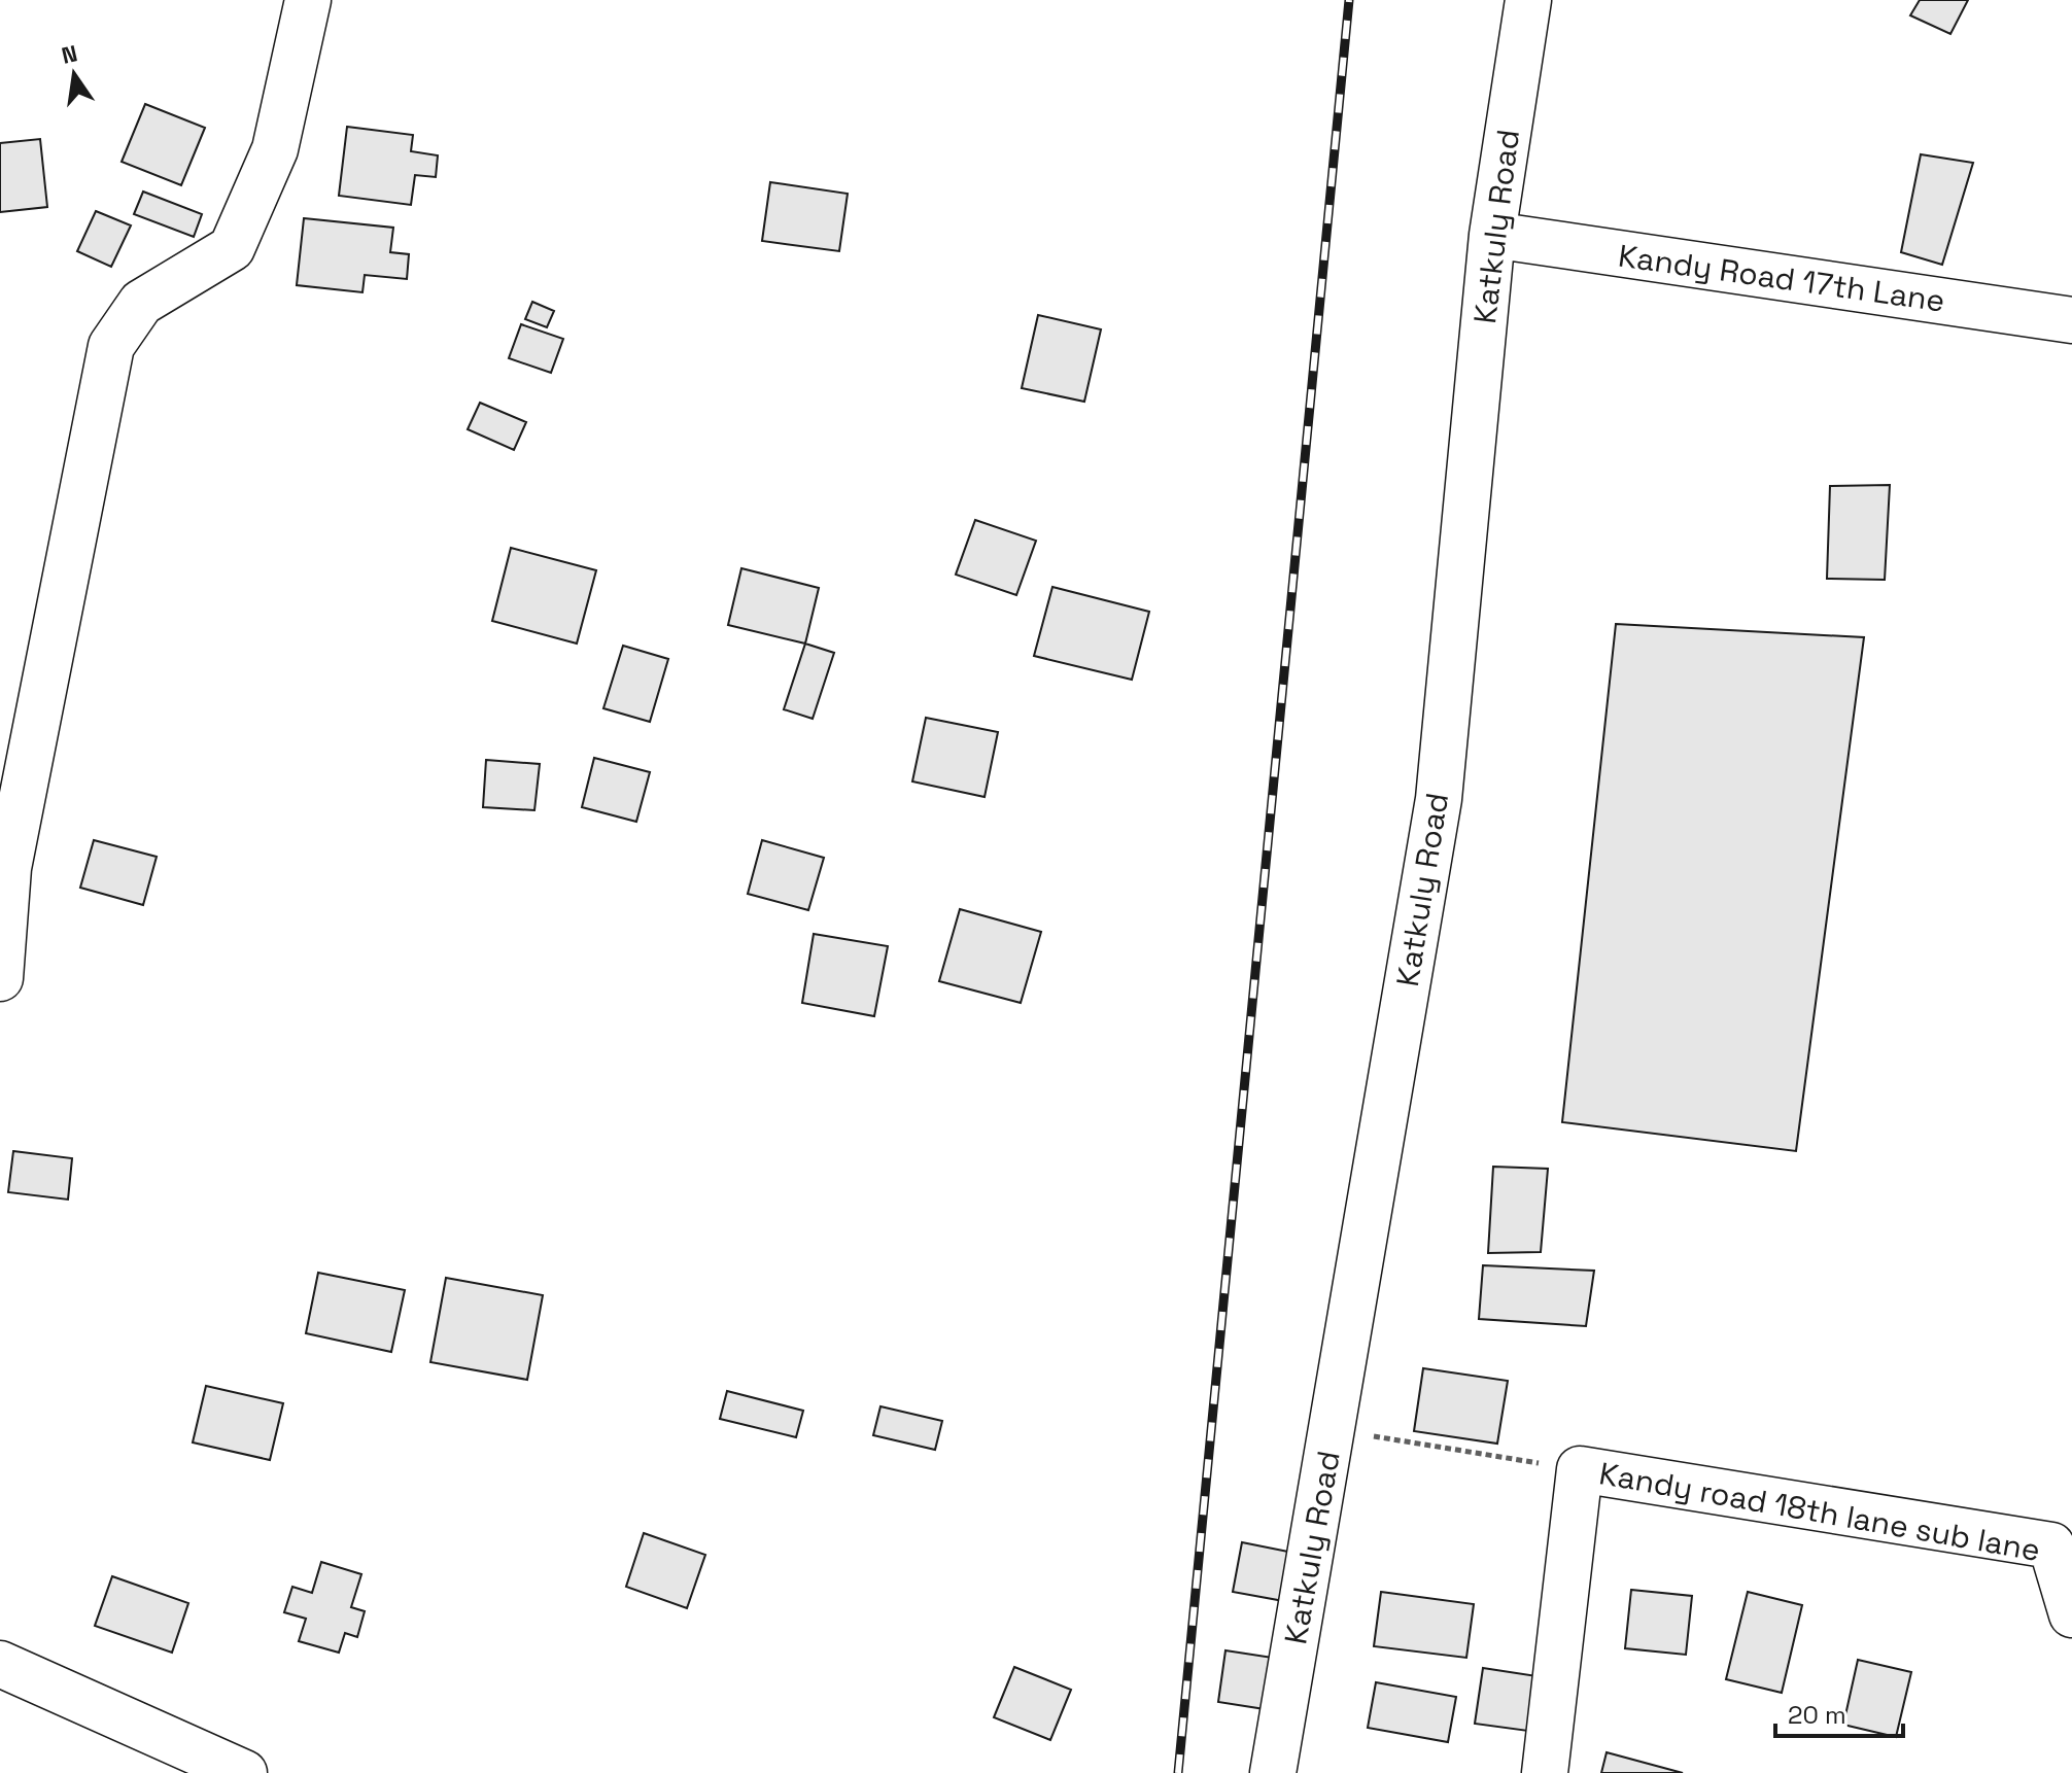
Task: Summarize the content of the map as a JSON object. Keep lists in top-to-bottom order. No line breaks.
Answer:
{"streets":{"street":["Katkuly Road","Kandy Road 17th Lane","Kandy road 18th lane sub lane"]},"crossings":[["Katkuly Road","Kandy Road 17th Lane"]],"scale_bar":"20 m","north":"top"}
